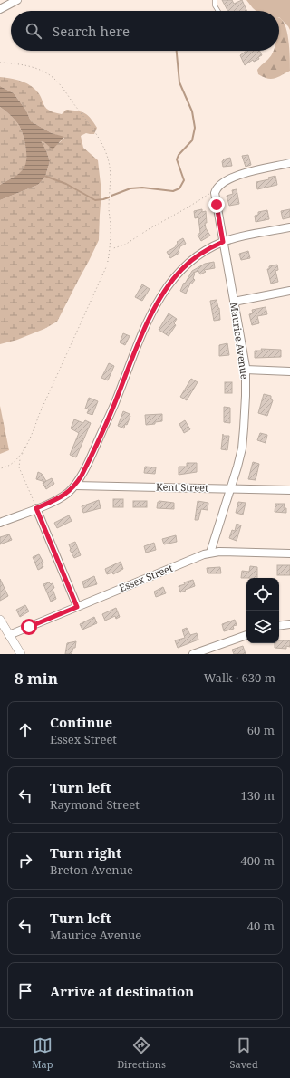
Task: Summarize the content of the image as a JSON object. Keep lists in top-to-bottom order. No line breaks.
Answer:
{"streets":{"street":["Maurice Avenue","Kent Street","Essex Street"]},"crossings":[["Maurice Avenue","Kent Street"],["Maurice Avenue","Essex Street"]],"page":{"search":"Search here","heading":["8 min","Walk · 630 m"],"list":[["Continue","Essex Street","60 m"],["Turn left","Raymond Street","130 m"],["Turn right","Breton Avenue","400 m"],["Turn left","Maurice Avenue","40 m"],"Arrive at destination"],"nav":["Map","Directions","Saved"]}}
